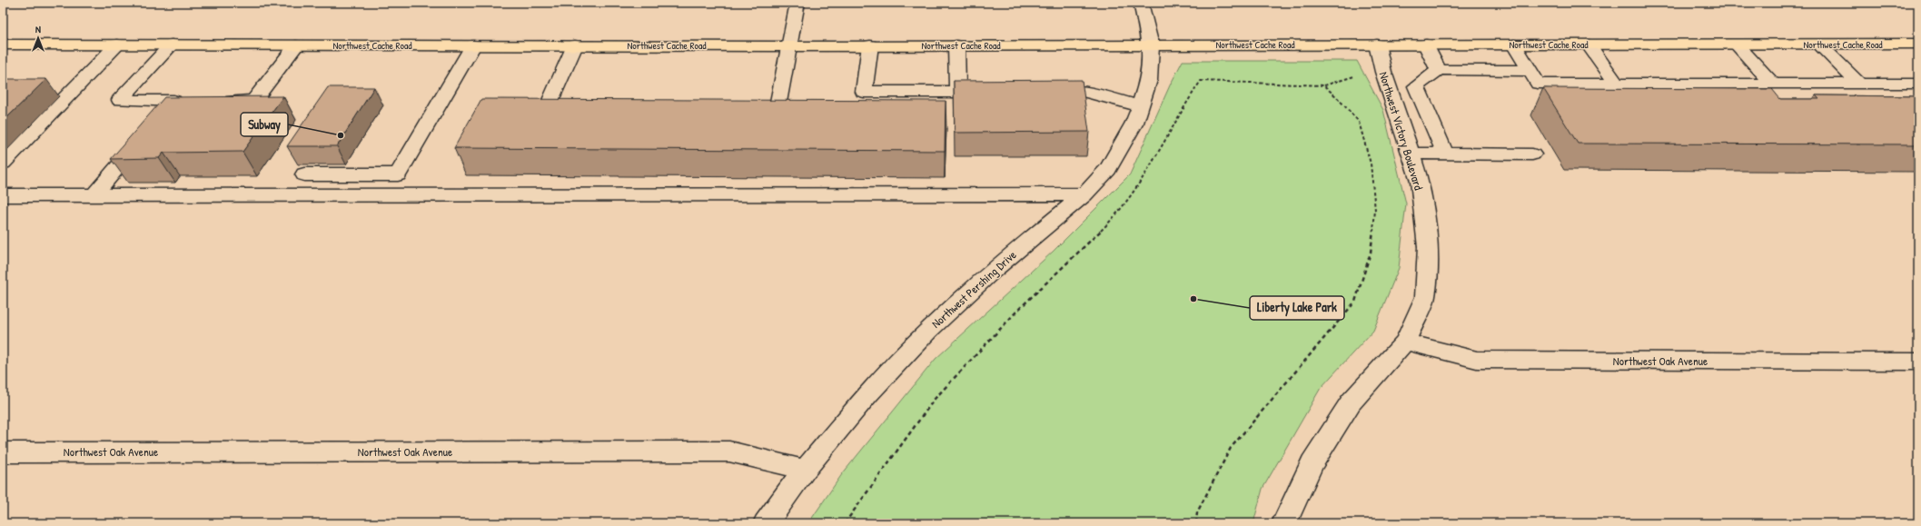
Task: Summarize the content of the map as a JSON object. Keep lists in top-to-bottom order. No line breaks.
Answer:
{"streets":{"main road":["Northwest Cache Road"],"street":["Northwest Victory Boulevard","Northwest Pershing Drive","Northwest Oak Avenue"]},"crossings":[["Northwest Cache Road","Northwest Victory Boulevard"],["Northwest Cache Road","Northwest Pershing Drive"],["Northwest Victory Boulevard","Northwest Oak Avenue"],["Northwest Pershing Drive","Northwest Oak Avenue"]],"places":["Subway","Liberty Lake Park"],"north":"top"}
